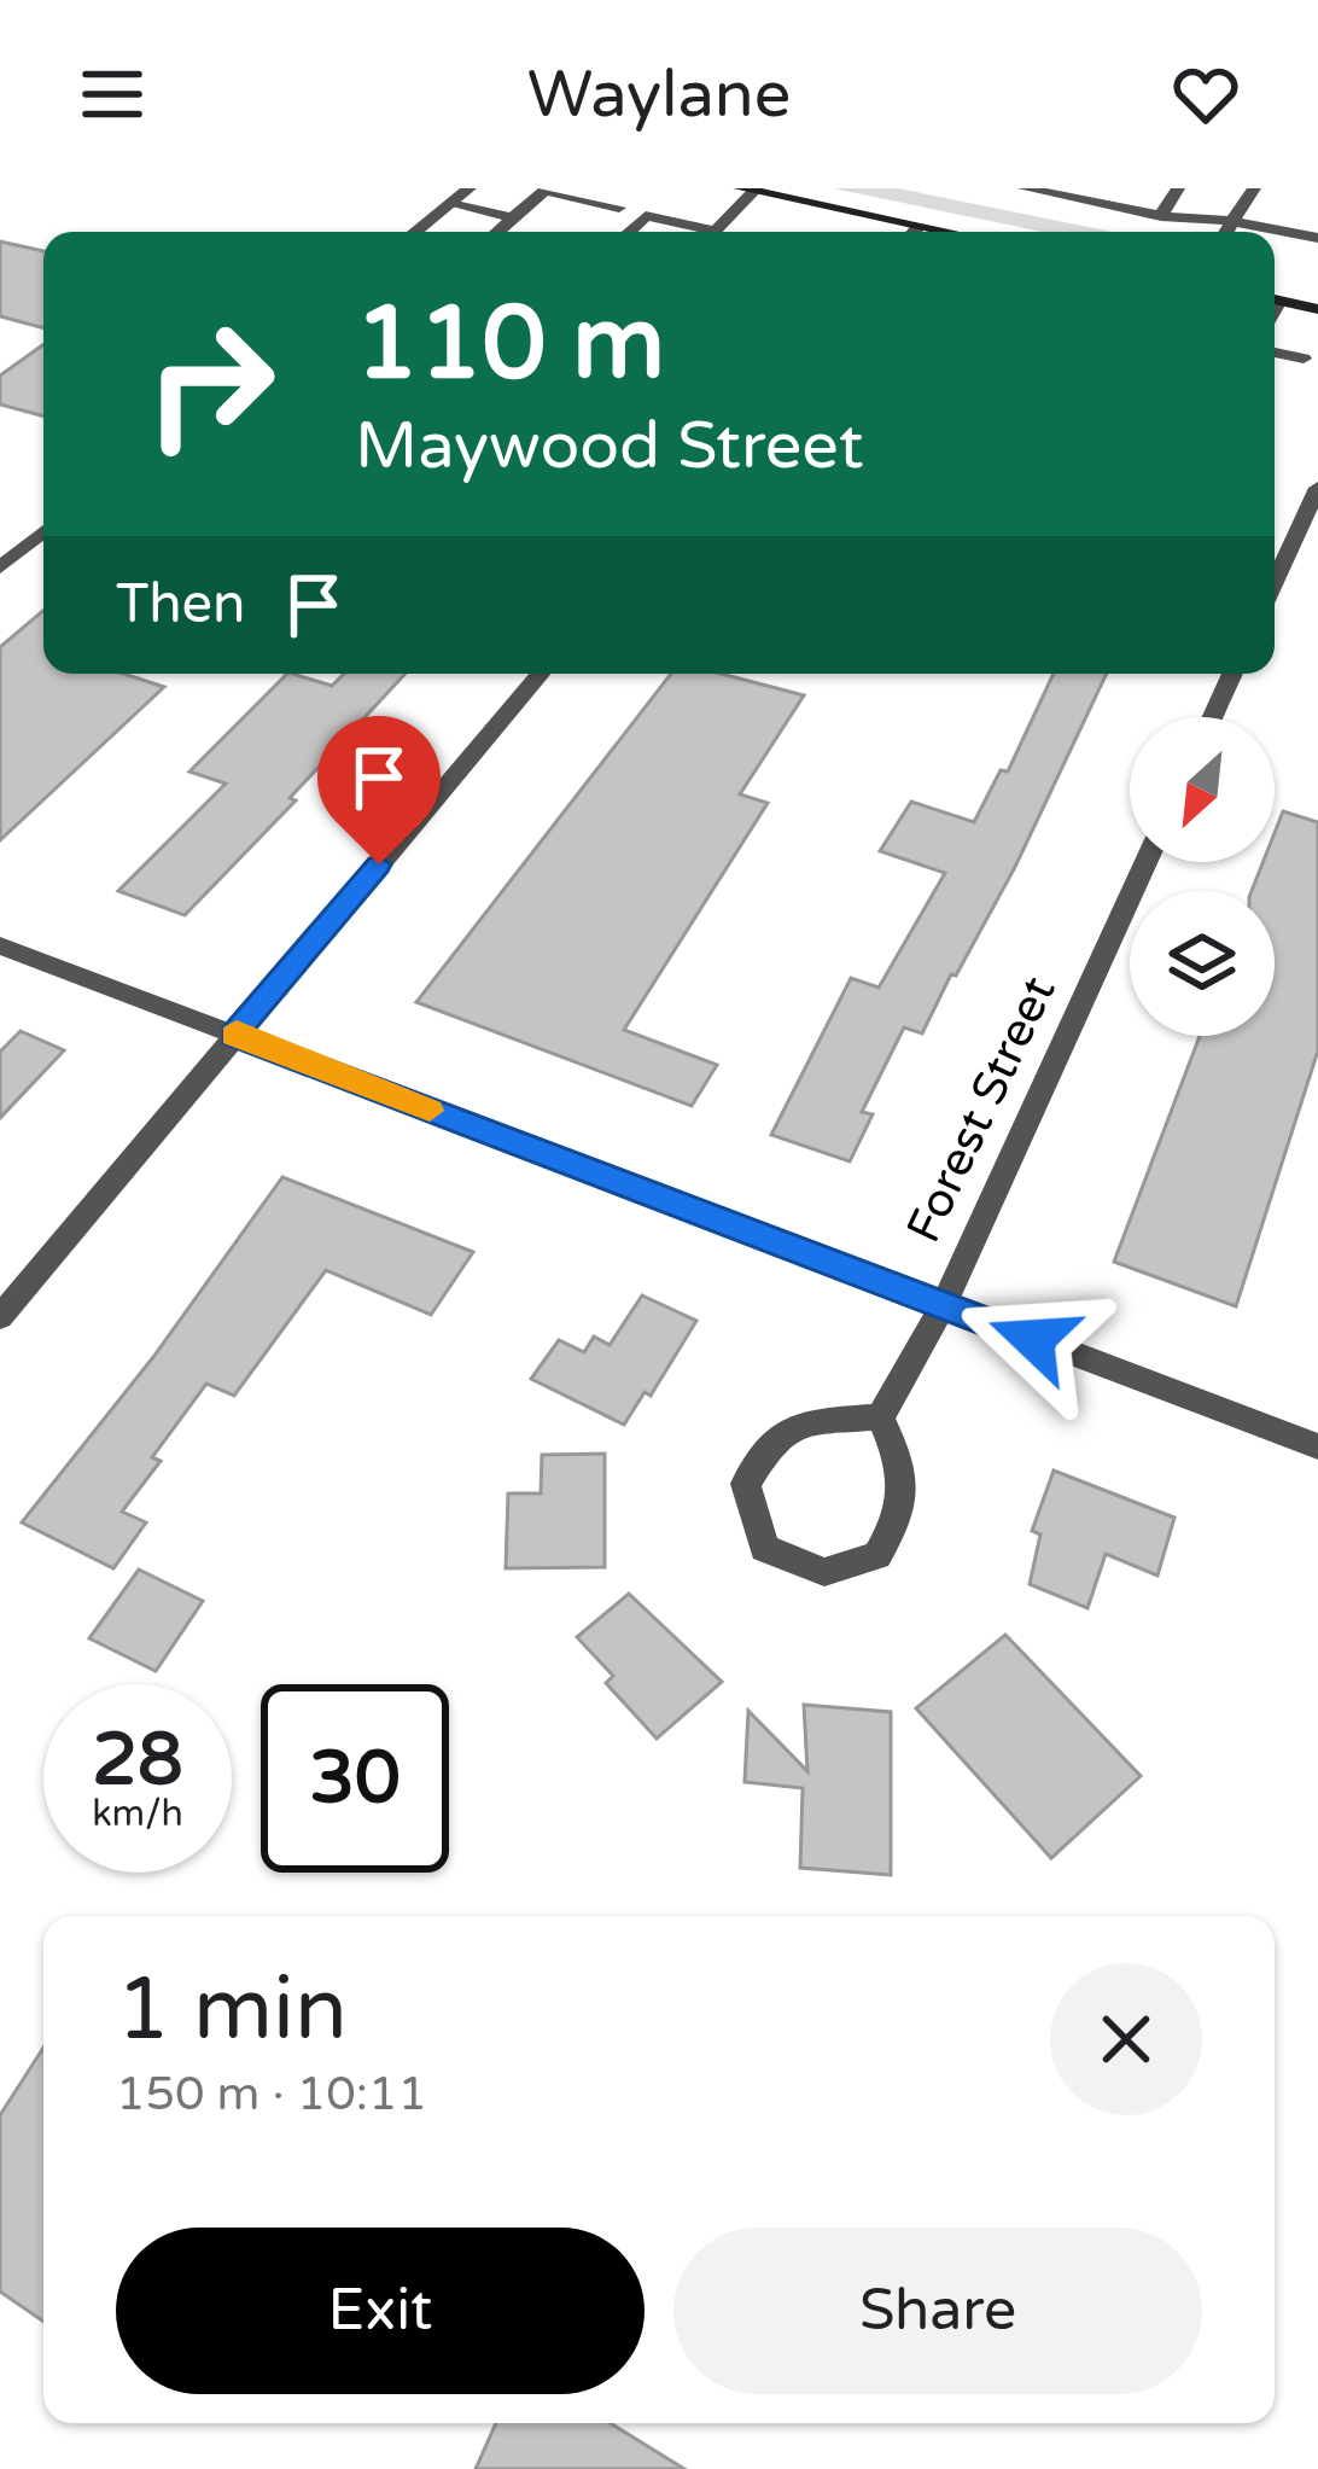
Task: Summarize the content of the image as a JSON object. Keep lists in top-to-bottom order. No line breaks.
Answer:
{"streets":{"street":["Forest Street"]},"north":"bottom left","page":{"header":"Waylane","turn":["110 m","Maywood Street"],"then":"Then","speed":"28 km/h","limit":"30","heading":["1 min","150 m · 10:11"],"buttons":["Exit","Share"]}}
